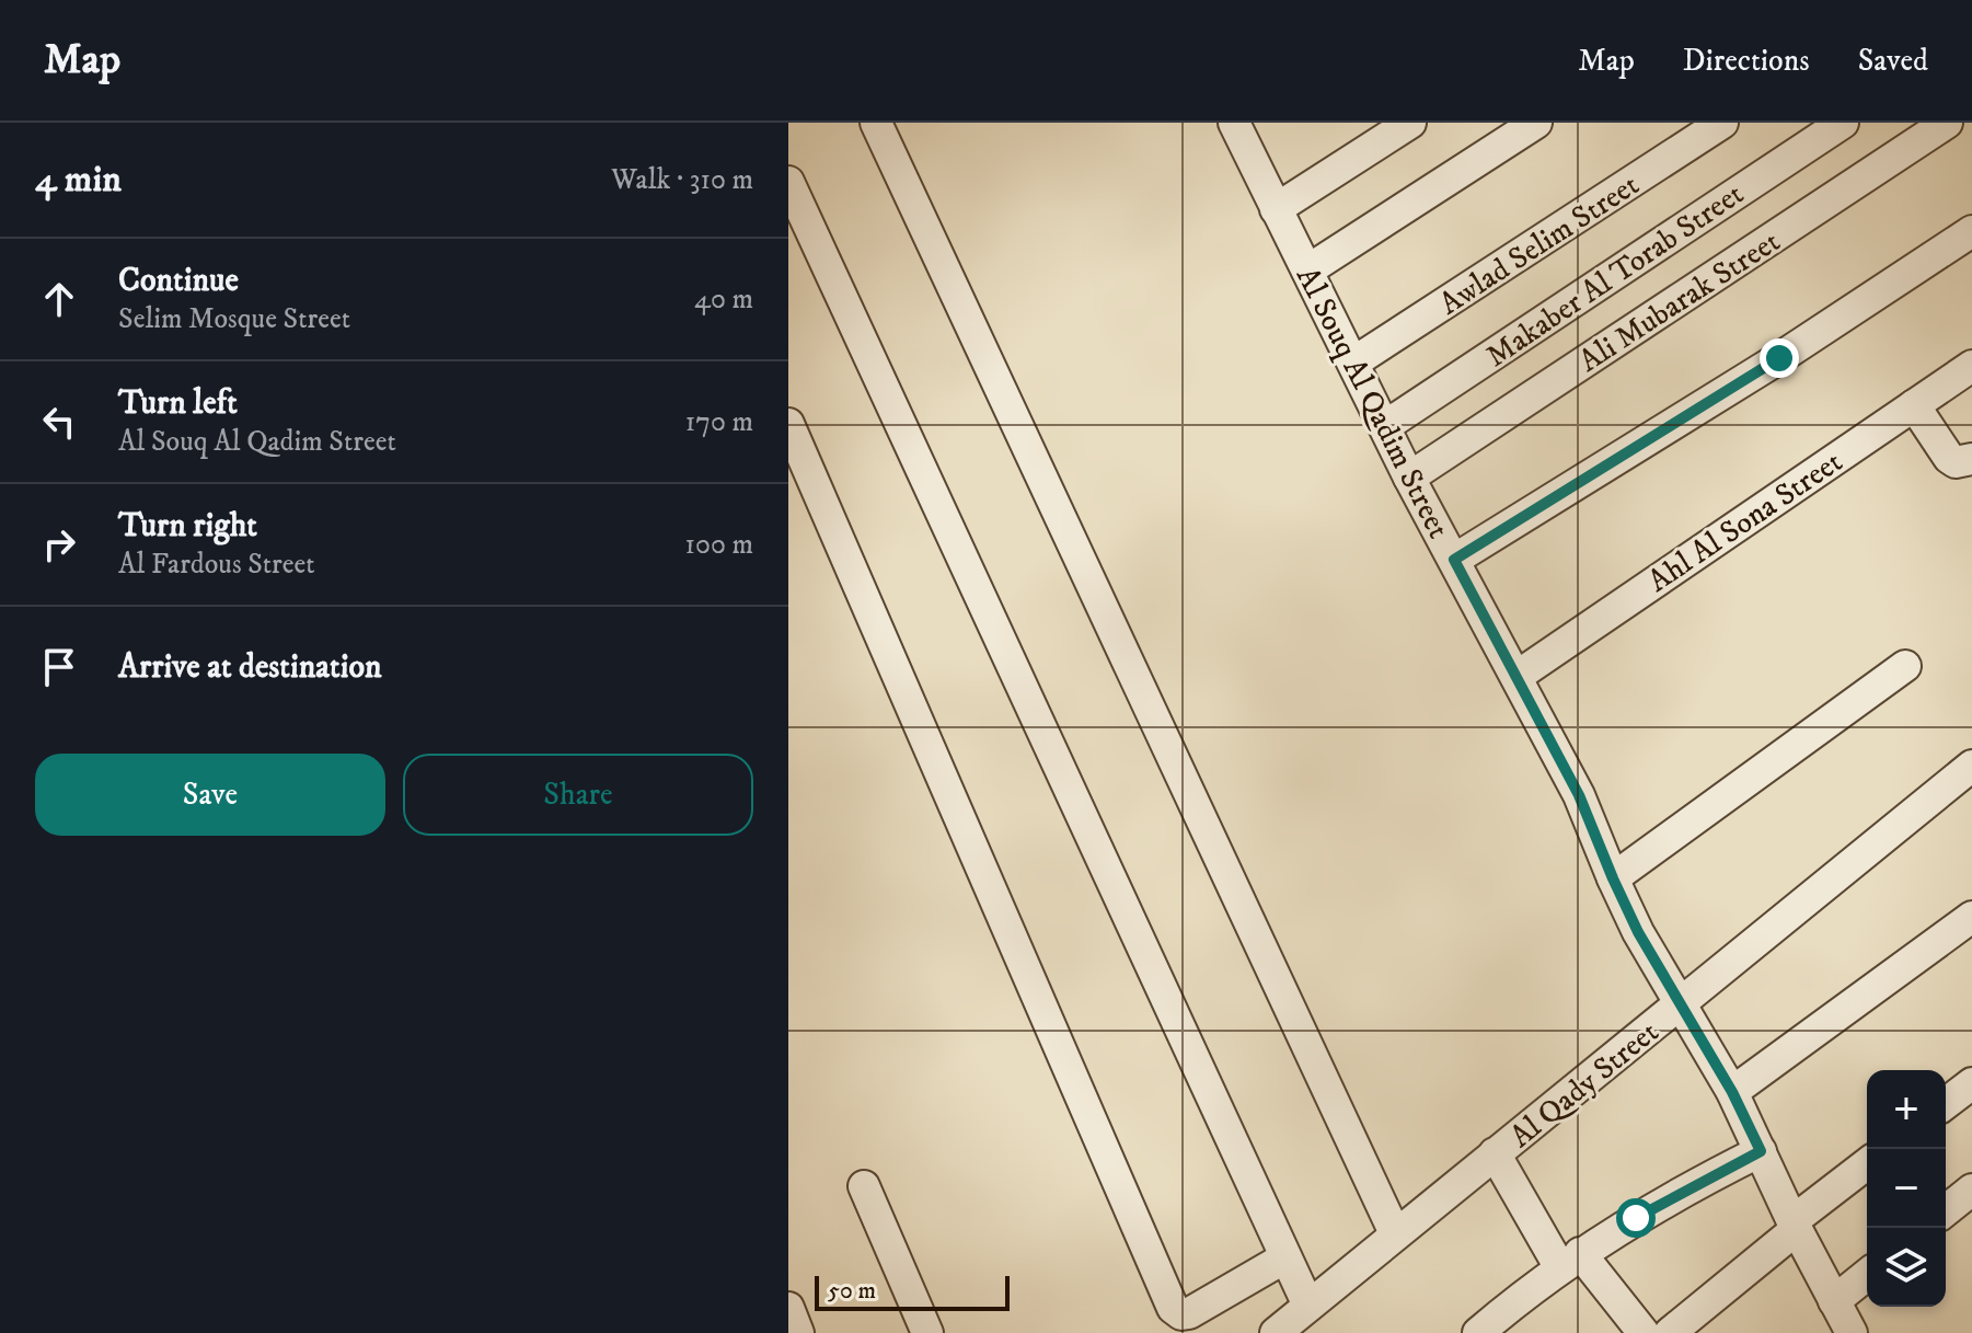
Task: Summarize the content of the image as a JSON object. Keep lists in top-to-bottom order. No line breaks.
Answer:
{"streets":{"street":["Awlad Selim Street","Makaber Al Torab Street","Ali Mubarak Street","Al Souq Al Qadim Street","Ahl Al Sona Street","Al Qady Street"]},"crossings":[["Awlad Selim Street","Al Souq Al Qadim Street"],["Makaber Al Torab Street","Al Souq Al Qadim Street"],["Ali Mubarak Street","Al Souq Al Qadim Street"],["Al Souq Al Qadim Street","Ahl Al Sona Street"],["Al Souq Al Qadim Street","Al Qady Street"]],"scale_bar":"50 m","page":{"header":"Map","nav":["Map","Directions","Saved"],"heading":["4 min","Walk · 310 m"],"list":[["Continue","Selim Mosque Street","40 m"],["Turn left","Al Souq Al Qadim Street","170 m"],["Turn right","Al Fardous Street","100 m"],"Arrive at destination"],"buttons":["Save","Share"],"map_buttons":["+","−"],"scale":"50 m"}}
